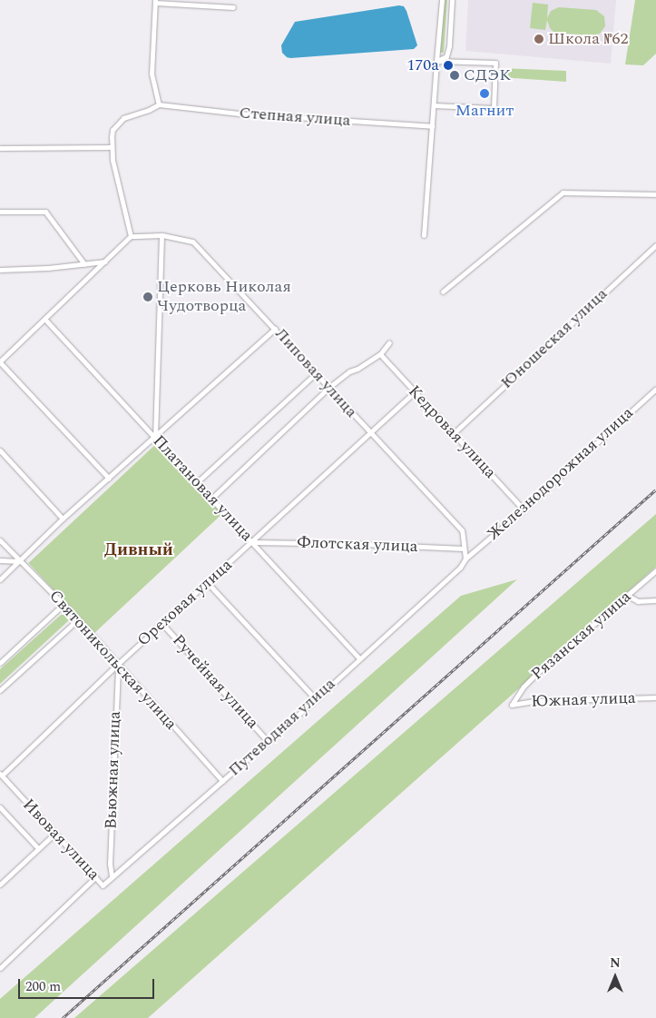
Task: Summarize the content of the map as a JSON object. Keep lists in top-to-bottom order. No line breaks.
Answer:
{"streets":{"street":["Степная улица","Юношеская улица","Липовая улица","Кедровая улица","Железнодорожная улица","Платановая улица","Флотская улица","Ореховая улица","Рязанская улица","Святоникольская улица","Ручейная улица","Южная улица","Путеводная улица","Вьюжная улица","Ивовая улица"]},"crossings":[["Юношеская улица","Кедровая улица"],["Липовая улица","Флотская улица"],["Липовая улица","Ореховая улица"],["Кедровая улица","Железнодорожная улица"],["Кедровая улица","Ореховая улица"],["Железнодорожная улица","Путеводная улица"],["Платановая улица","Флотская улица"],["Платановая улица","Ореховая улица"],["Платановая улица","Путеводная улица"],["Флотская улица","Ореховая улица"],["Ореховая улица","Святоникольская улица"],["Ореховая улица","Ручейная улица"],["Ореховая улица","Вьюжная улица"],["Ореховая улица","Ивовая улица"],["Рязанская улица","Южная улица"],["Святоникольская улица","Путеводная улица"],["Святоникольская улица","Вьюжная улица"],["Ручейная улица","Путеводная улица"],["Путеводная улица","Вьюжная улица"],["Путеводная улица","Ивовая улица"]],"districts":["Дивный"],"places":["Школа №62","170а","СДЭК","Магнит","Церковь Николая Чудотворца"],"scale_bar":"200 m","north":"top"}
